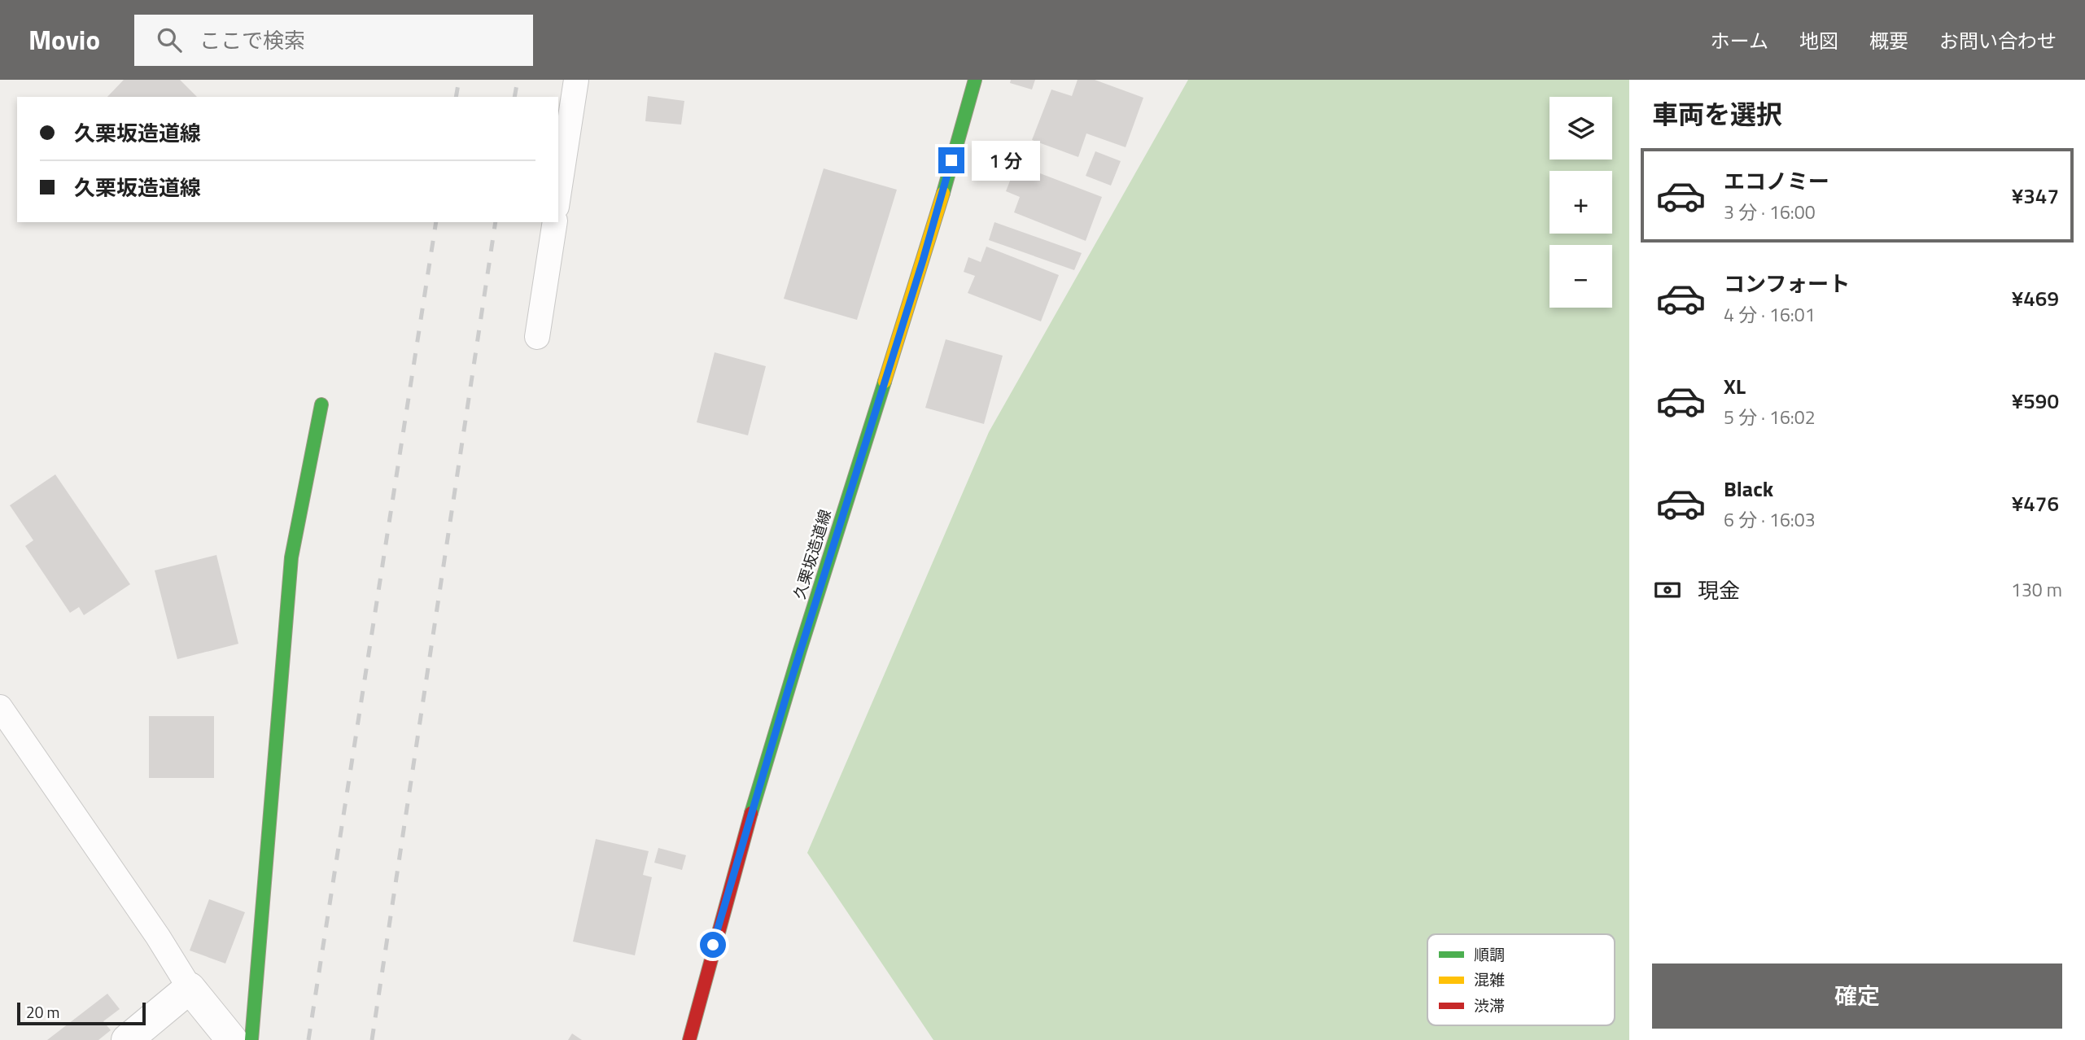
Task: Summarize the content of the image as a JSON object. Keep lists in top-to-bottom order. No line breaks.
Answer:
{"streets":{"main road":["久栗坂造道線"]},"legend":["順調","混雑","渋滞"],"scale_bar":"20 m","page":{"header":"Movio","search":"ここで検索","nav":["ホーム","地図","概要","お問い合わせ"],"heading":"車両を選択","map_buttons":["+","−"],"banner":["久栗坂造道線","久栗坂造道線"],"bubble":"1 分","list":[{"name":"エコノミー","note":"3 分 · 16:00","value":"¥347"},{"name":"コンフォート","note":"4 分 · 16:01","value":"¥469"},{"name":"XL","note":"5 分 · 16:02","value":"¥590"},{"name":"Black","note":"6 分 · 16:03","value":"¥476"}],"pay":["現金","130 m"],"buttons":"確定","scale":"20 m"}}
